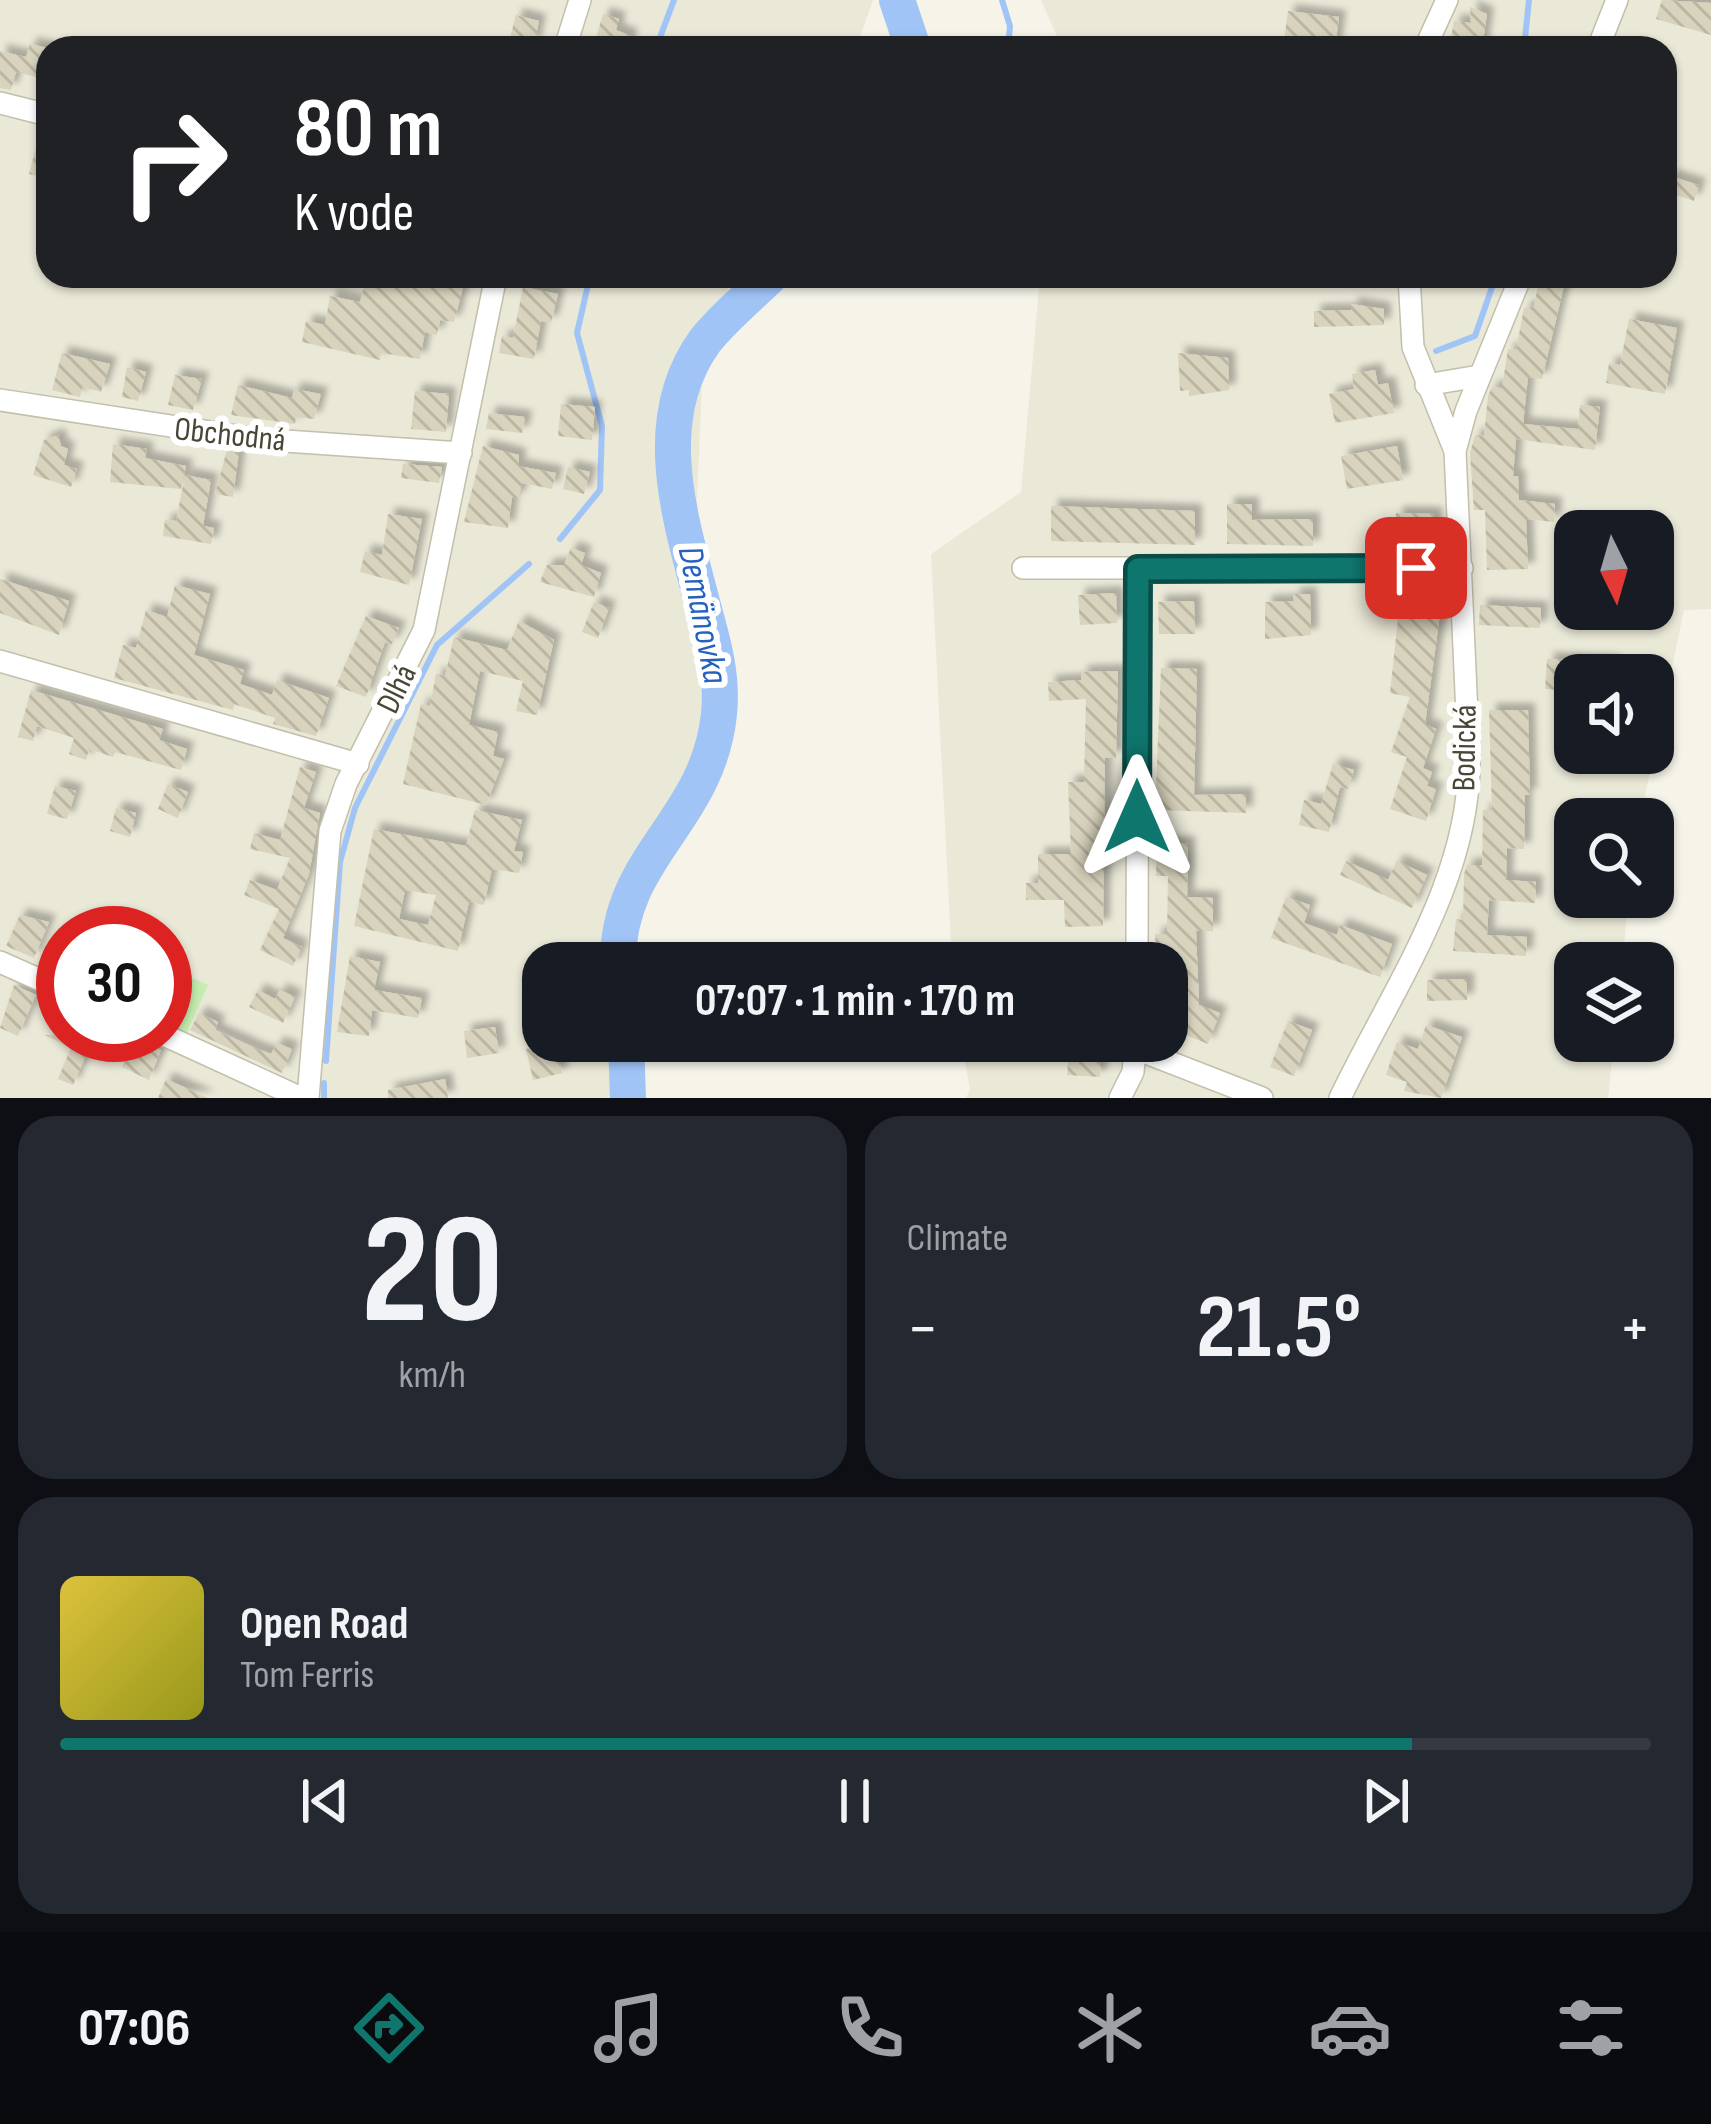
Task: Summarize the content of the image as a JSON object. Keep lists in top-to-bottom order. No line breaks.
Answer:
{"streets":{"street":["Obchodná","Dlhá","Bodická"]},"crossings":[["Obchodná","Dlhá"]],"water":["Demänovka"],"north":"bottom","page":{"turn":["80 m","K vode"],"limit":"30","trip":"07:07 · 1 min · 170 m","tile":[["20","km/h"],"Climate"],"heat":["−","21.5°","+"],"song":["Open Road","Tom Ferris"],"tabs":"07:06"}}
